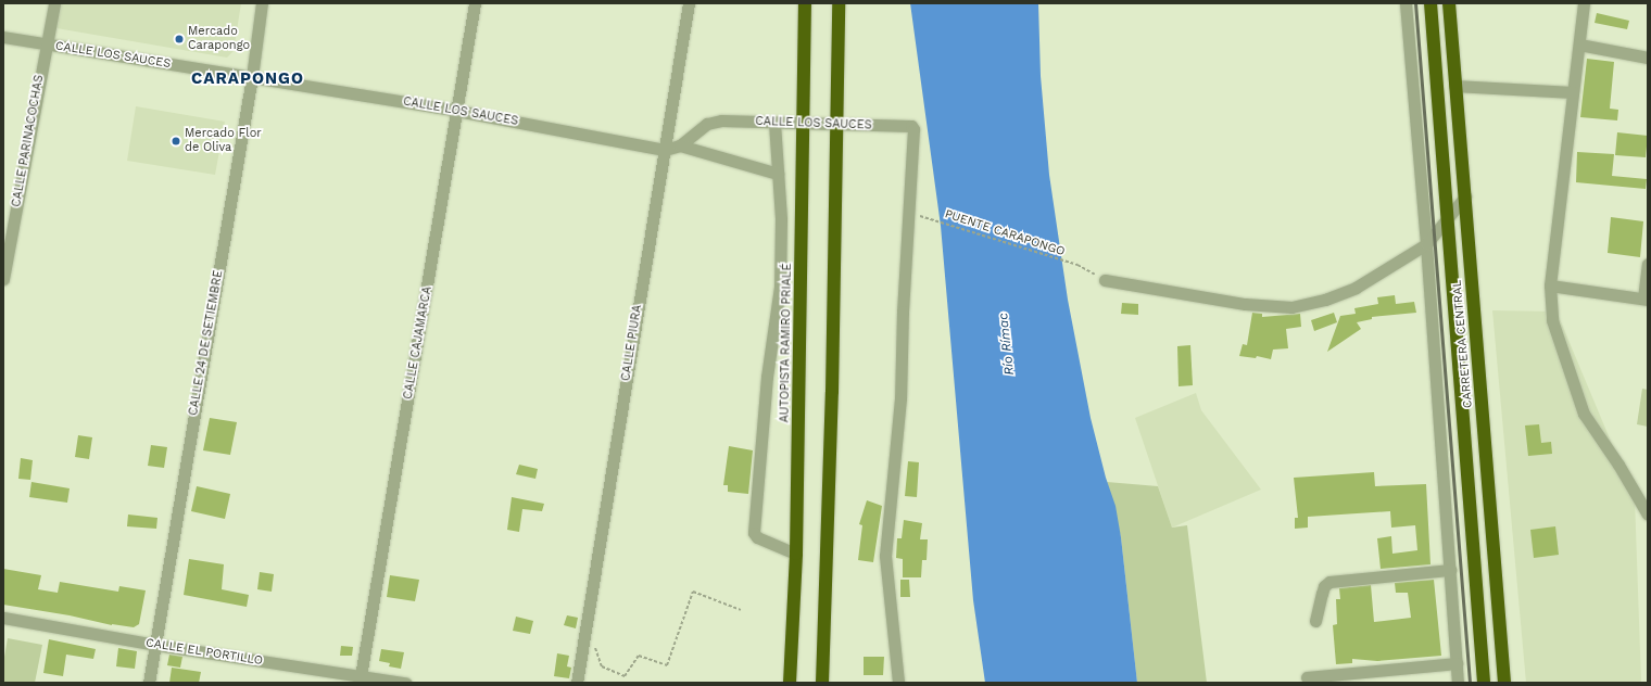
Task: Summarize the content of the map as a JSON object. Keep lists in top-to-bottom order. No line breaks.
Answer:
{"streets":{"highway":["AUTOPISTA RAMIRO PRIALÉ","CARRETERA CENTRAL"],"street":["CALLE LOS SAUCES","CALLE PARINACOCHAS","CALLE 24 DE SETIEMBRE","CALLE CAJAMARCA","CALLE PIURA","CALLE EL PORTILLO"],"path":["PUENTE CARAPONGO"]},"crossings":[["CALLE LOS SAUCES","CALLE PARINACOCHAS"],["CALLE LOS SAUCES","CALLE 24 DE SETIEMBRE"],["CALLE LOS SAUCES","CALLE CAJAMARCA"],["CALLE LOS SAUCES","CALLE PIURA"],["CALLE LOS SAUCES","AUTOPISTA RAMIRO PRIALÉ"],["CALLE 24 DE SETIEMBRE","CALLE EL PORTILLO"],["CALLE CAJAMARCA","CALLE EL PORTILLO"]],"districts":["CARAPONGO"],"water":["Río Rímac"],"places":["Mercado Carapongo","Mercado Flor de Oliva"]}
